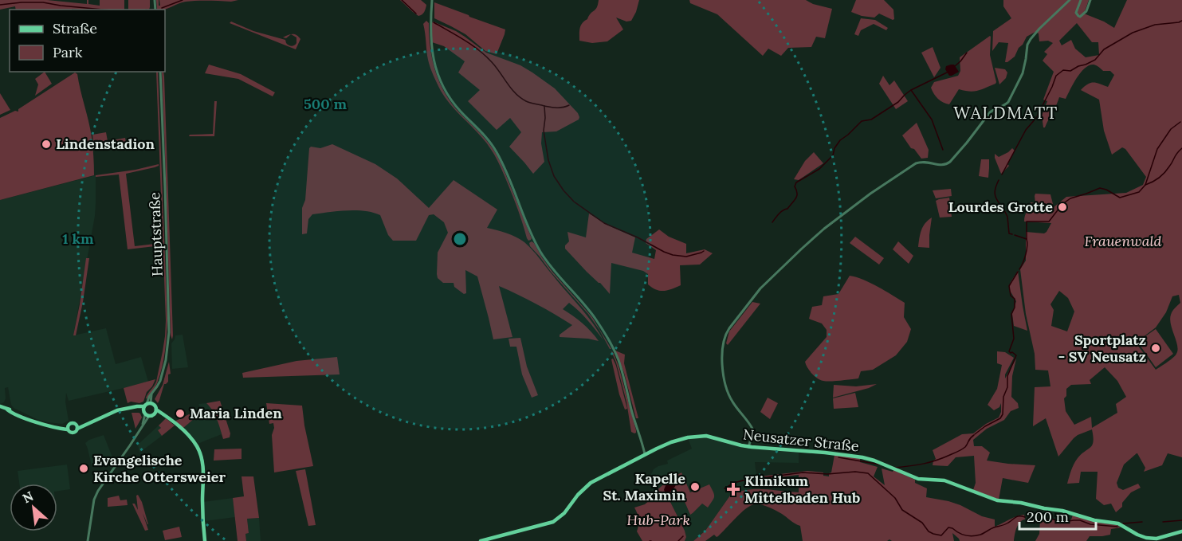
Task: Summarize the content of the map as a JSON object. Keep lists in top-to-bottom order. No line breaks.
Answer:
{"streets":{"main road":["Neusatzer Straße"],"street":["Hauptstraße"]},"districts":["WALDMATT"],"parks":["Frauenwald","Hub-Park"],"places":{"other":["Lindenstadion","Lourdes Grotte","Sportplatz - SV Neusatz","Maria Linden","Evangelische Kirche Ottersweier","Kapelle St. Maximin"],"health":["Klinikum Mittelbaden Hub"]},"legend":["Straße","Park"],"scale_bar":"200 m","north":"top left","rings":["500 m","1 km"]}
